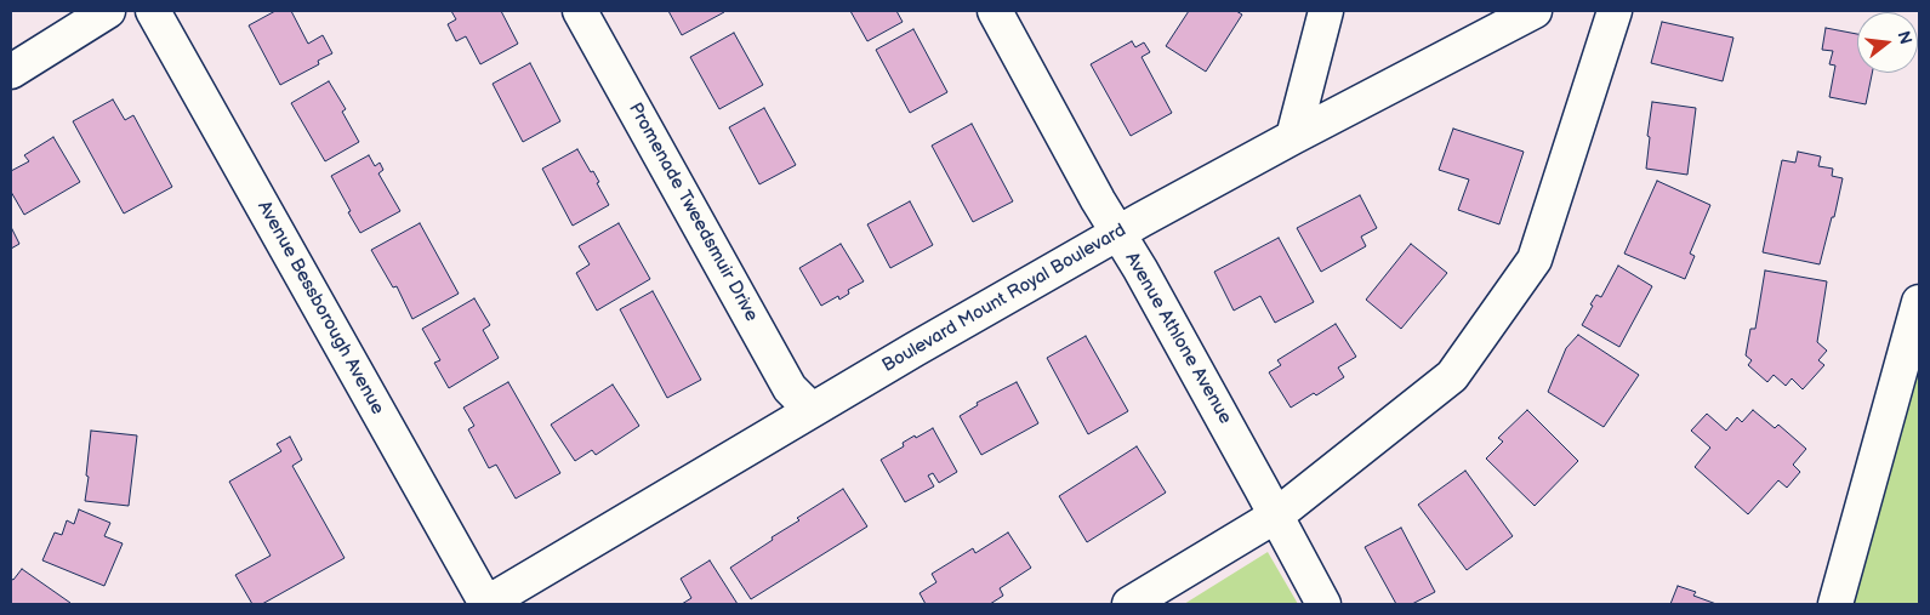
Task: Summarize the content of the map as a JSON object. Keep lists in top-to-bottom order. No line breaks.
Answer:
{"streets":{"street":["Promenade Tweedsmuir Drive","Boulevard Mount Royal Boulevard","Avenue Bessborough Avenue","Avenue Athlone Avenue"]},"crossings":[["Promenade Tweedsmuir Drive","Boulevard Mount Royal Boulevard"],["Boulevard Mount Royal Boulevard","Avenue Bessborough Avenue"],["Boulevard Mount Royal Boulevard","Avenue Athlone Avenue"]],"north":"right"}
